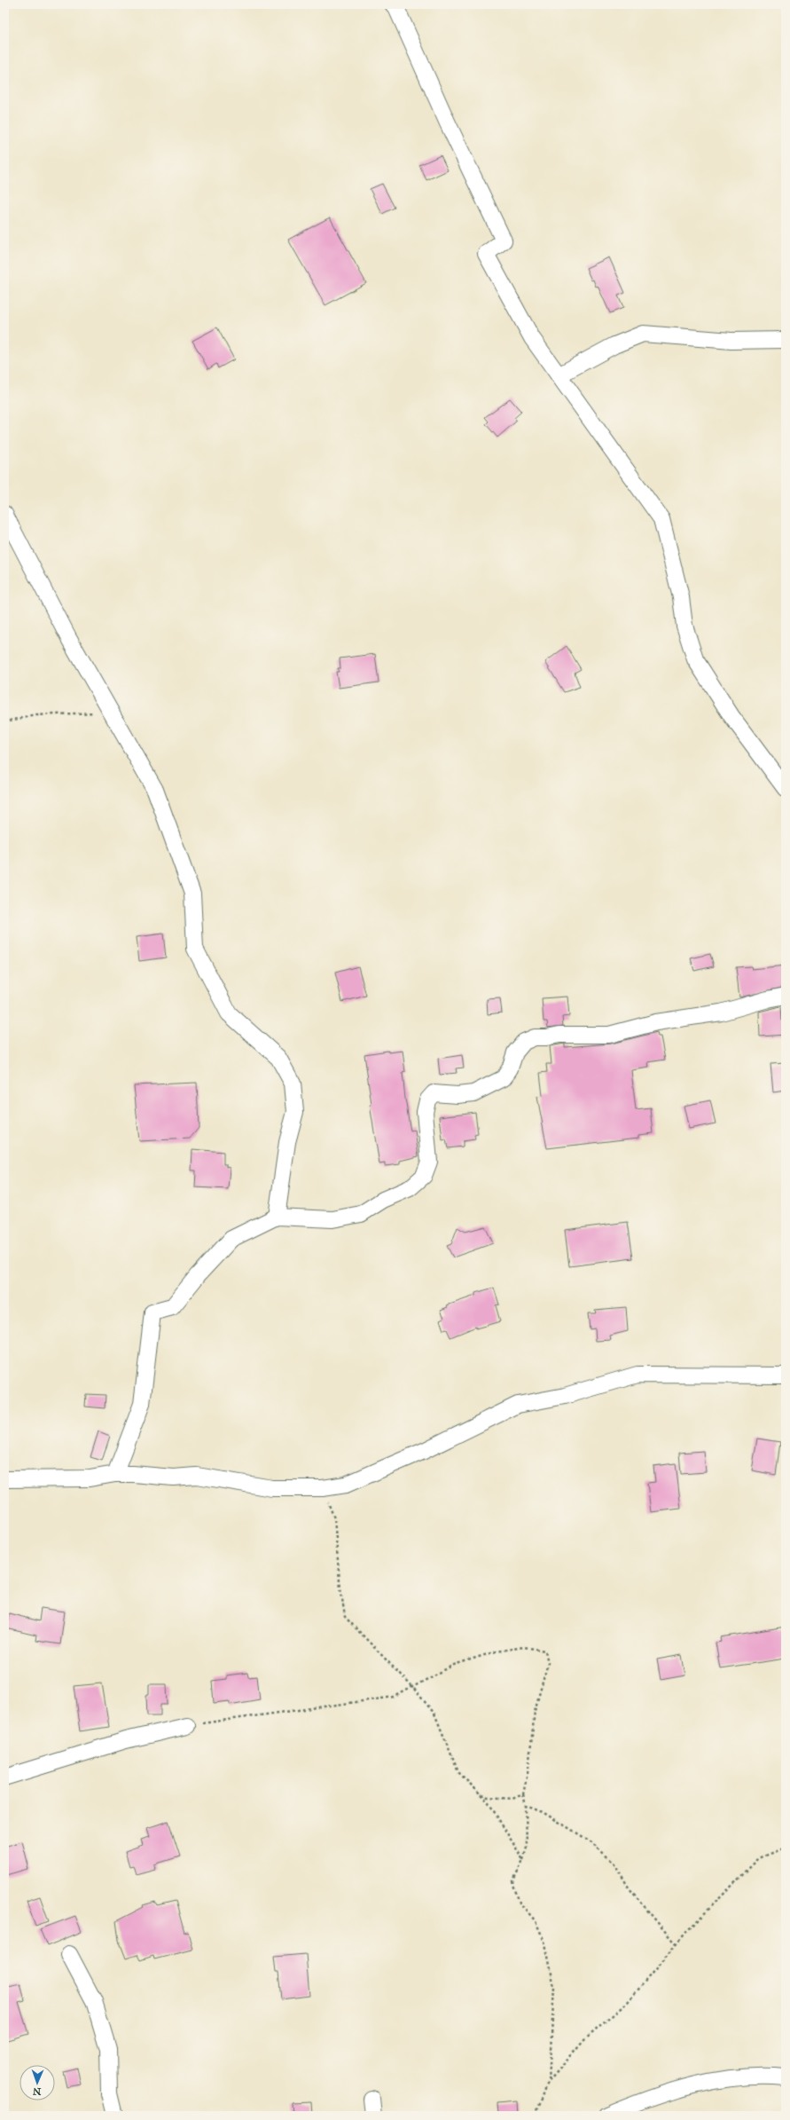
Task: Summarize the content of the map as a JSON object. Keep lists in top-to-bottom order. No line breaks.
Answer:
{"north":"bottom"}
